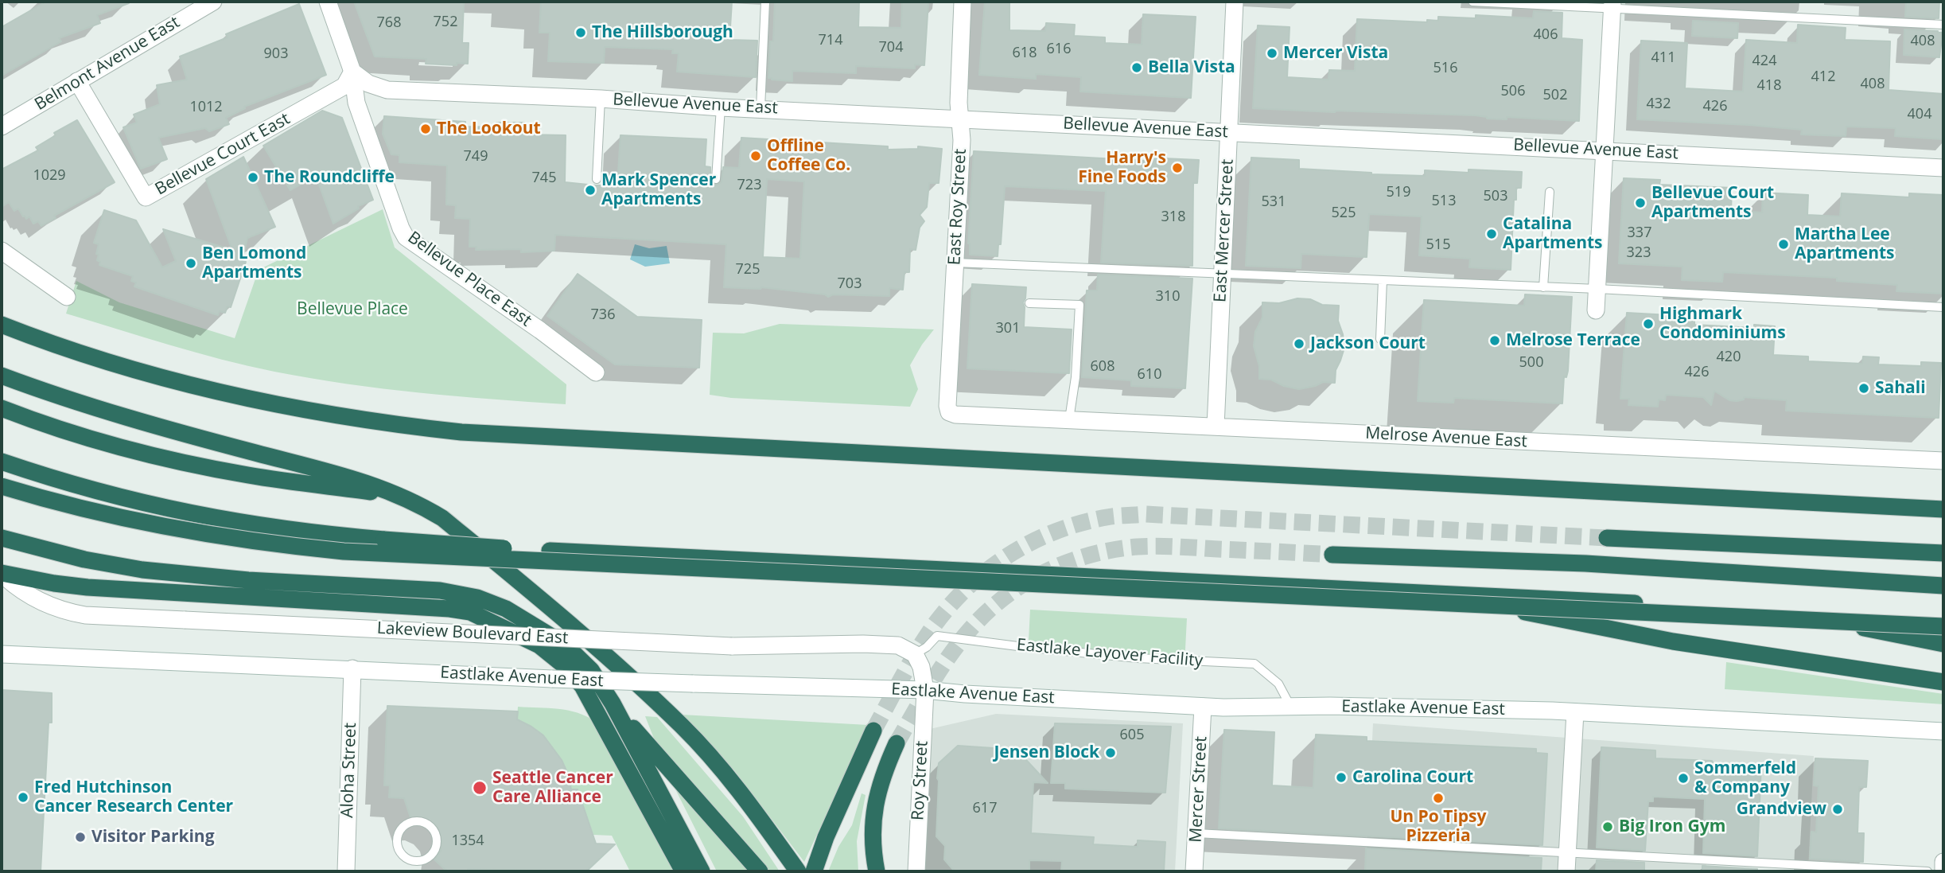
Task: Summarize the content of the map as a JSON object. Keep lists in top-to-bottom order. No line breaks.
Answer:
{"streets":{"street":["Belmont Avenue East","Bellevue Avenue East","Bellevue Court East","East Roy Street","East Mercer Street","Bellevue Place East","Melrose Avenue East","Lakeview Boulevard East","Eastlake Avenue East","Aloha Street","Roy Street","Mercer Street"],"lane":["Eastlake Layover Facility"]},"crossings":[["Belmont Avenue East","Bellevue Court East"],["Bellevue Avenue East","Bellevue Court East"],["Bellevue Avenue East","East Roy Street"],["Bellevue Avenue East","East Mercer Street"],["Bellevue Avenue East","Bellevue Place East"],["Bellevue Court East","Bellevue Place East"],["East Roy Street","Melrose Avenue East"],["East Mercer Street","Melrose Avenue East"],["Lakeview Boulevard East","Eastlake Layover Facility"],["Eastlake Layover Facility","Eastlake Avenue East"],["Eastlake Avenue East","Aloha Street"],["Eastlake Avenue East","Roy Street"],["Eastlake Avenue East","Mercer Street"]],"parks":["Bellevue Place"],"places":["The Hillsborough","Mercer Vista","Bella Vista","The Lookout","Offline Coffee Co.","Harry's Fine Foods","The Roundcliffe","Mark Spencer Apartments","Bellevue Court Apartments","Catalina Apartments","Martha Lee Apartments","Ben Lomond Apartments","Highmark Condominiums","Melrose Terrace","Jackson Court","Sahali","Jensen Block","Carolina Court","Sommerfeld & Company","Seattle Cancer Care Alliance","Fred Hutchinson Cancer Research Center","Un Po Tipsy Pizzeria","Grandview","Big Iron Gym","Visitor Parking"],"house_numbers":["752","768","406","714","408","704","616","618","903","411","424","516","412","408","418","506","502","432","426","1012","404","749","1029","745","723","519","503","513","531","525","318","337","515","323","725","703","310","736","301","420","500","608","426","610","605","617","1354"]}
